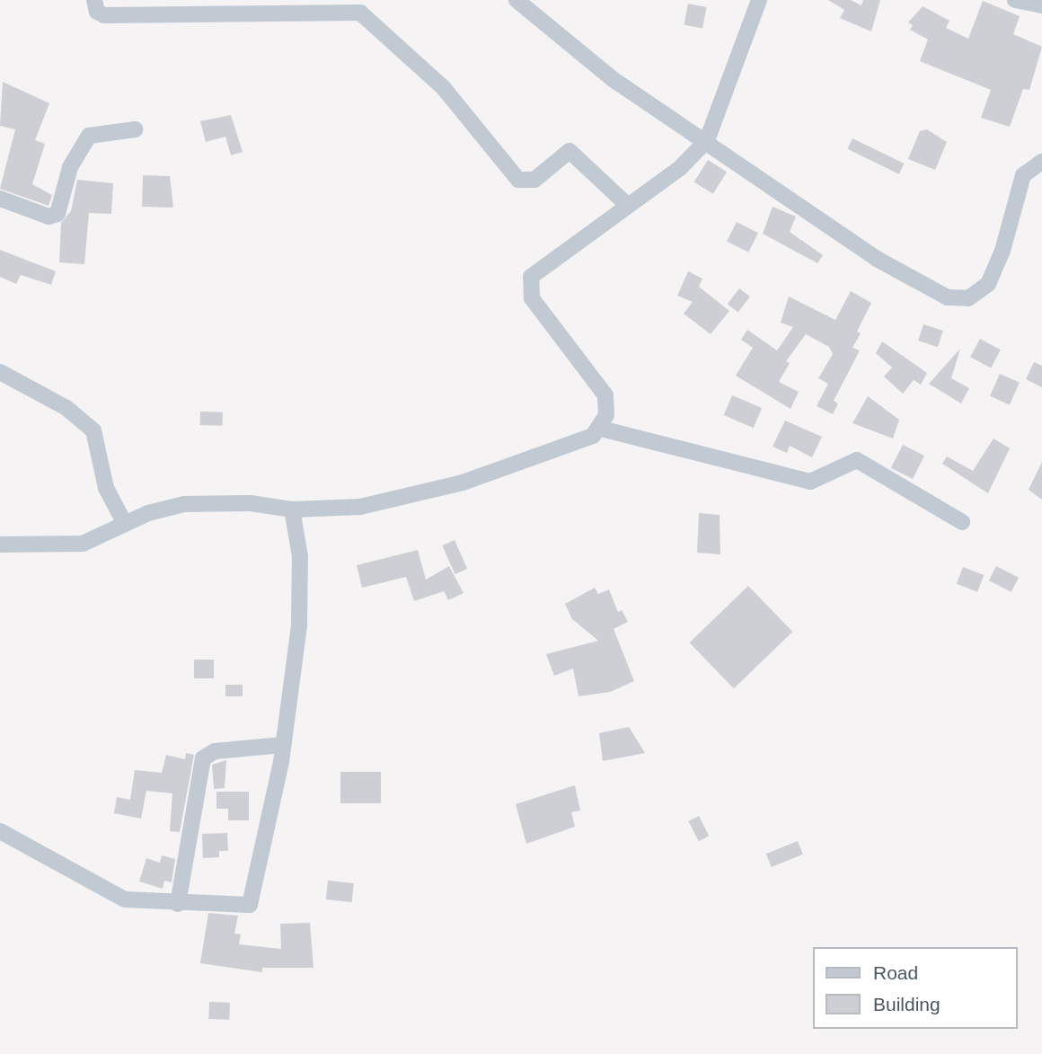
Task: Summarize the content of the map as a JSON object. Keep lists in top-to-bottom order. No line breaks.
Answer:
{"legend":["Road","Building"]}
